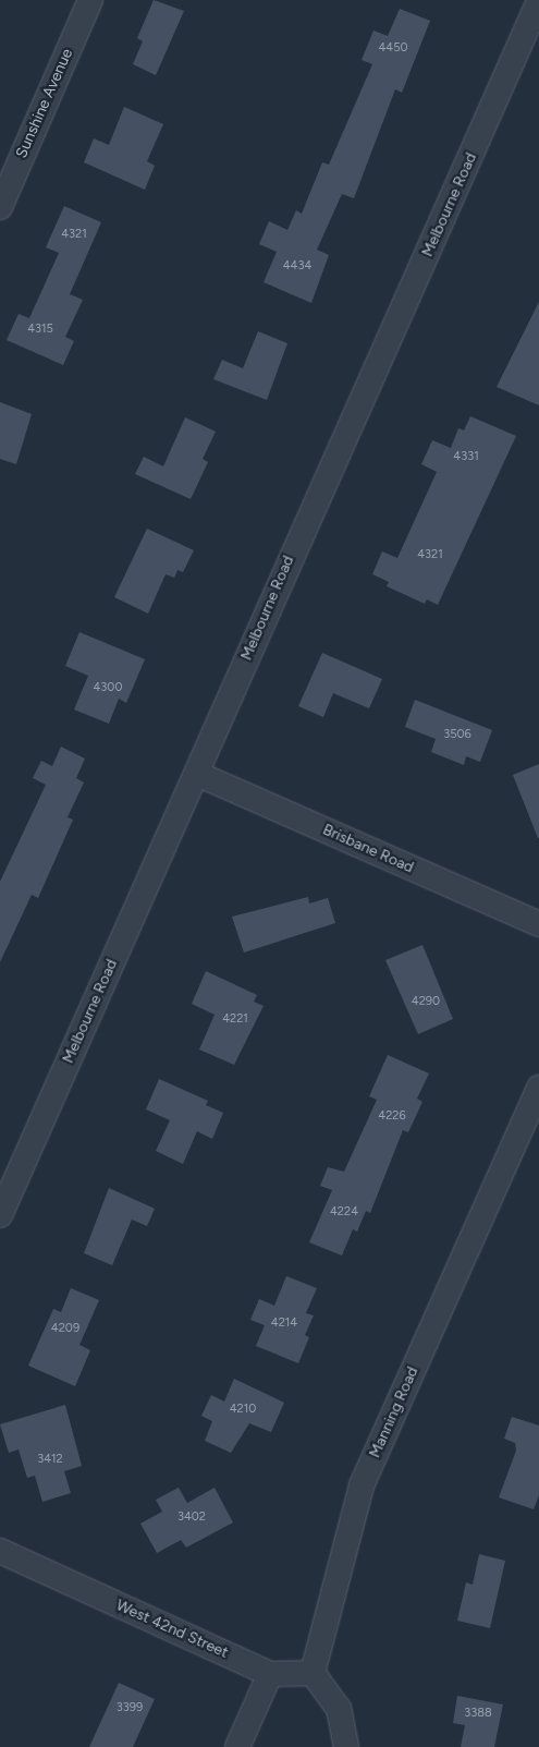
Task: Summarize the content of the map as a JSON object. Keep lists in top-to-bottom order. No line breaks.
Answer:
{"streets":{"street":["Sunshine Avenue","Melbourne Road","Brisbane Road","Manning Road","West 42nd Street"]},"crossings":[["Melbourne Road","Brisbane Road"]],"house_numbers":["4450","4321","4434","4315","4331","4321","4300","3506","4290","4221","4226","4224","4214","4209","4210","3412","3402","3399","3388"]}
